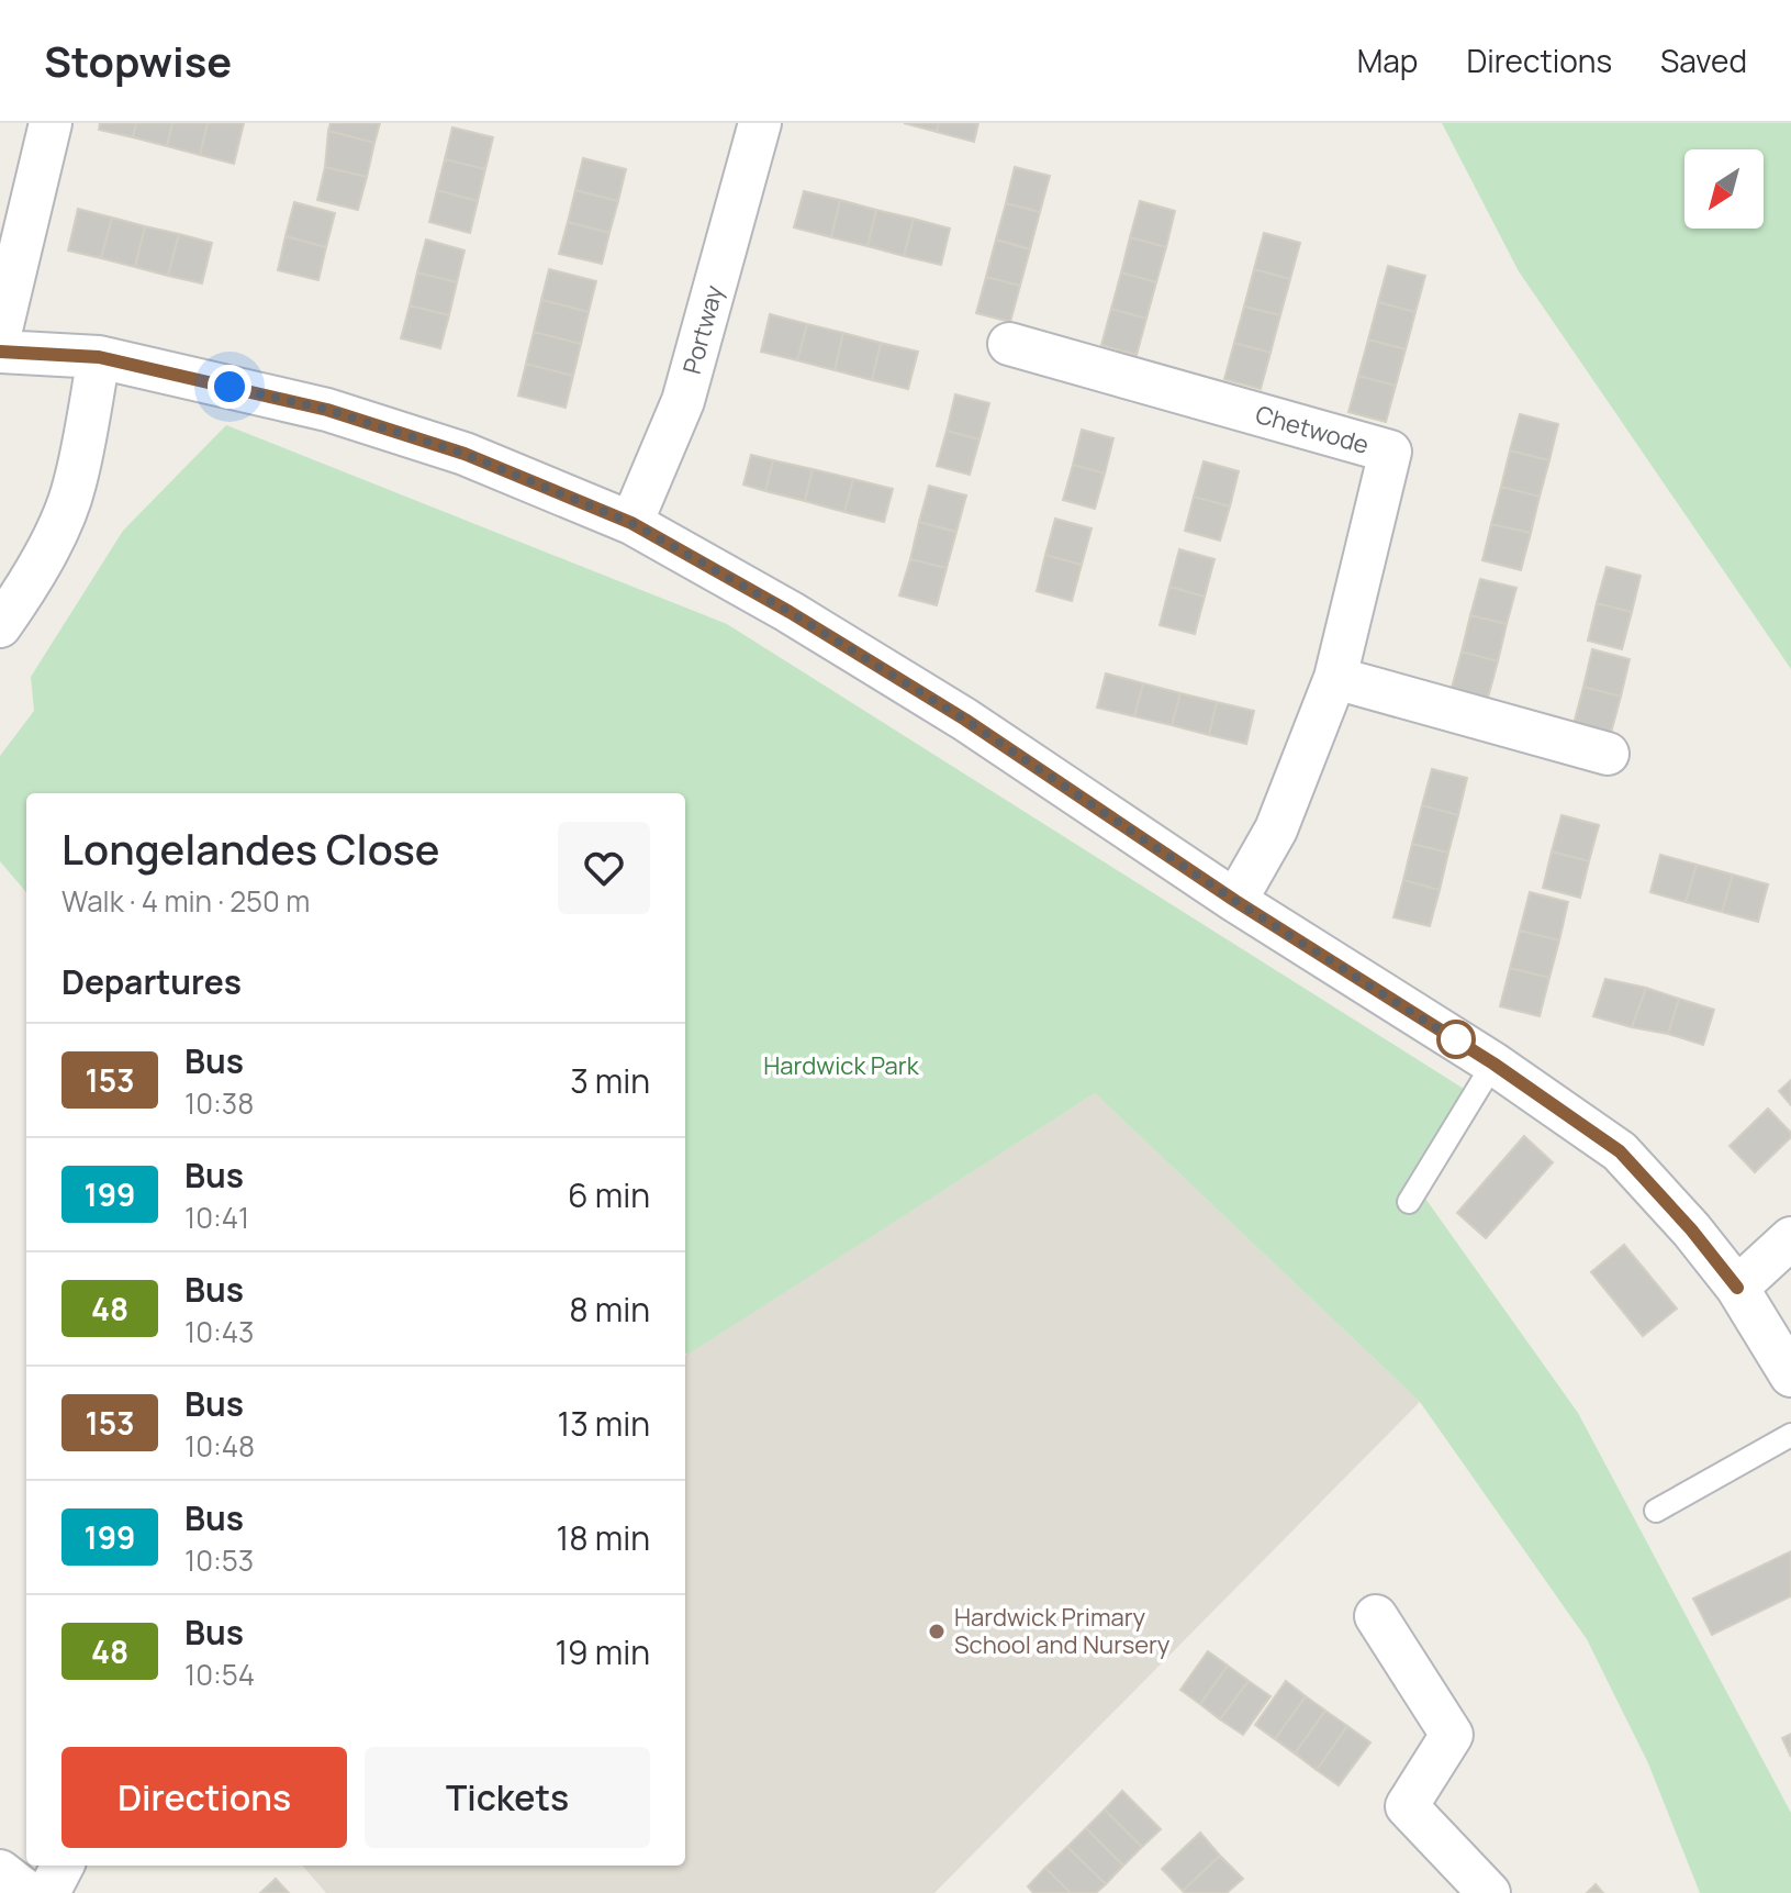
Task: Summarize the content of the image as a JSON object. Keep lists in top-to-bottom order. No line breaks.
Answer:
{"streets":{"street":["Portway","Chetwode"]},"parks":["Hardwick Park"],"places":["Hardwick Primary School and Nursery"],"lines":["bus line 153"],"north":"bottom left","page":{"header":"Stopwise","nav":["Map","Directions","Saved"],"heading":[["Longelandes Close","Walk · 4 min · 250 m"],"Departures"],"list":[{"mark":"153","name":"Bus","note":"10:38","value":"3 min"},{"mark":"199","name":"Bus","note":"10:41","value":"6 min"},{"mark":"48","name":"Bus","note":"10:43","value":"8 min"},{"mark":"153","name":"Bus","note":"10:48","value":"13 min"},{"mark":"199","name":"Bus","note":"10:53","value":"18 min"},{"mark":"48","name":"Bus","note":"10:54","value":"19 min"}],"buttons":["Directions","Tickets"]}}
